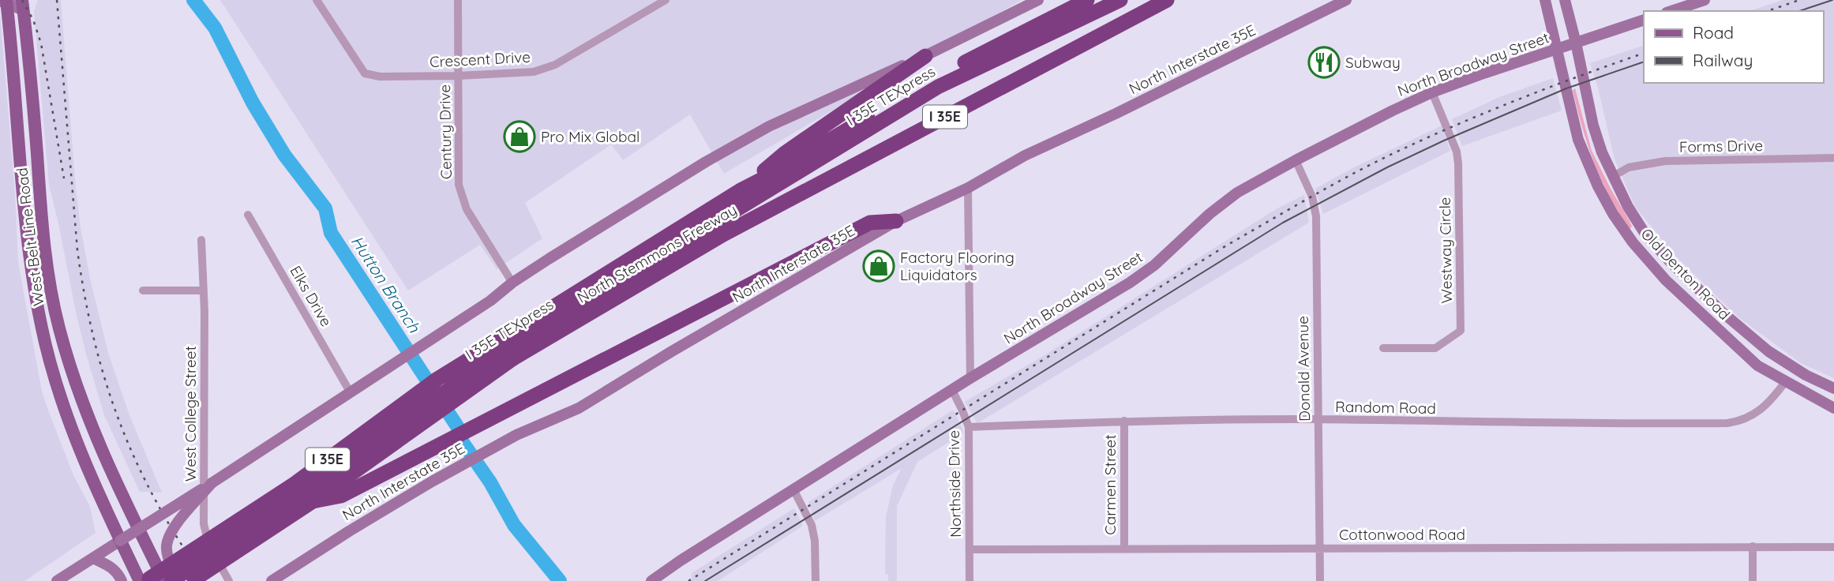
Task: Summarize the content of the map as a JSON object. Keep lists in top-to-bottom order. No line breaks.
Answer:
{"streets":{"highway":["I 35E TEXpress","I 35E","North Stemmons Freeway"],"main road":["North Interstate 35E","North Broadway Street","West Belt Line Road","Old Denton Road"],"street":["Crescent Drive","Century Drive","Forms Drive","Westway Circle","Elks Drive","Donald Avenue","Random Road","West College Street","Northside Drive","Carmen Street","Cottonwood Road"]},"crossings":[["Crescent Drive","Century Drive"],["North Broadway Street","Westway Circle"],["North Broadway Street","Old Denton Road"],["North Broadway Street","Donald Avenue"],["North Broadway Street","Northside Drive"],["I 35E TEXpress","North Stemmons Freeway"],["Forms Drive","Old Denton Road"],["West Belt Line Road","North Stemmons Freeway"],["Old Denton Road","Random Road"],["Donald Avenue","Random Road"],["Donald Avenue","Cottonwood Road"],["Random Road","Northside Drive"],["Random Road","Carmen Street"],["Northside Drive","Cottonwood Road"],["Carmen Street","Cottonwood Road"]],"water":["Hutton Branch"],"places":{"restaurant":["Subway"],"shop":["Pro Mix Global","Factory Flooring Liquidators"]},"legend":["Road","Railway"]}
